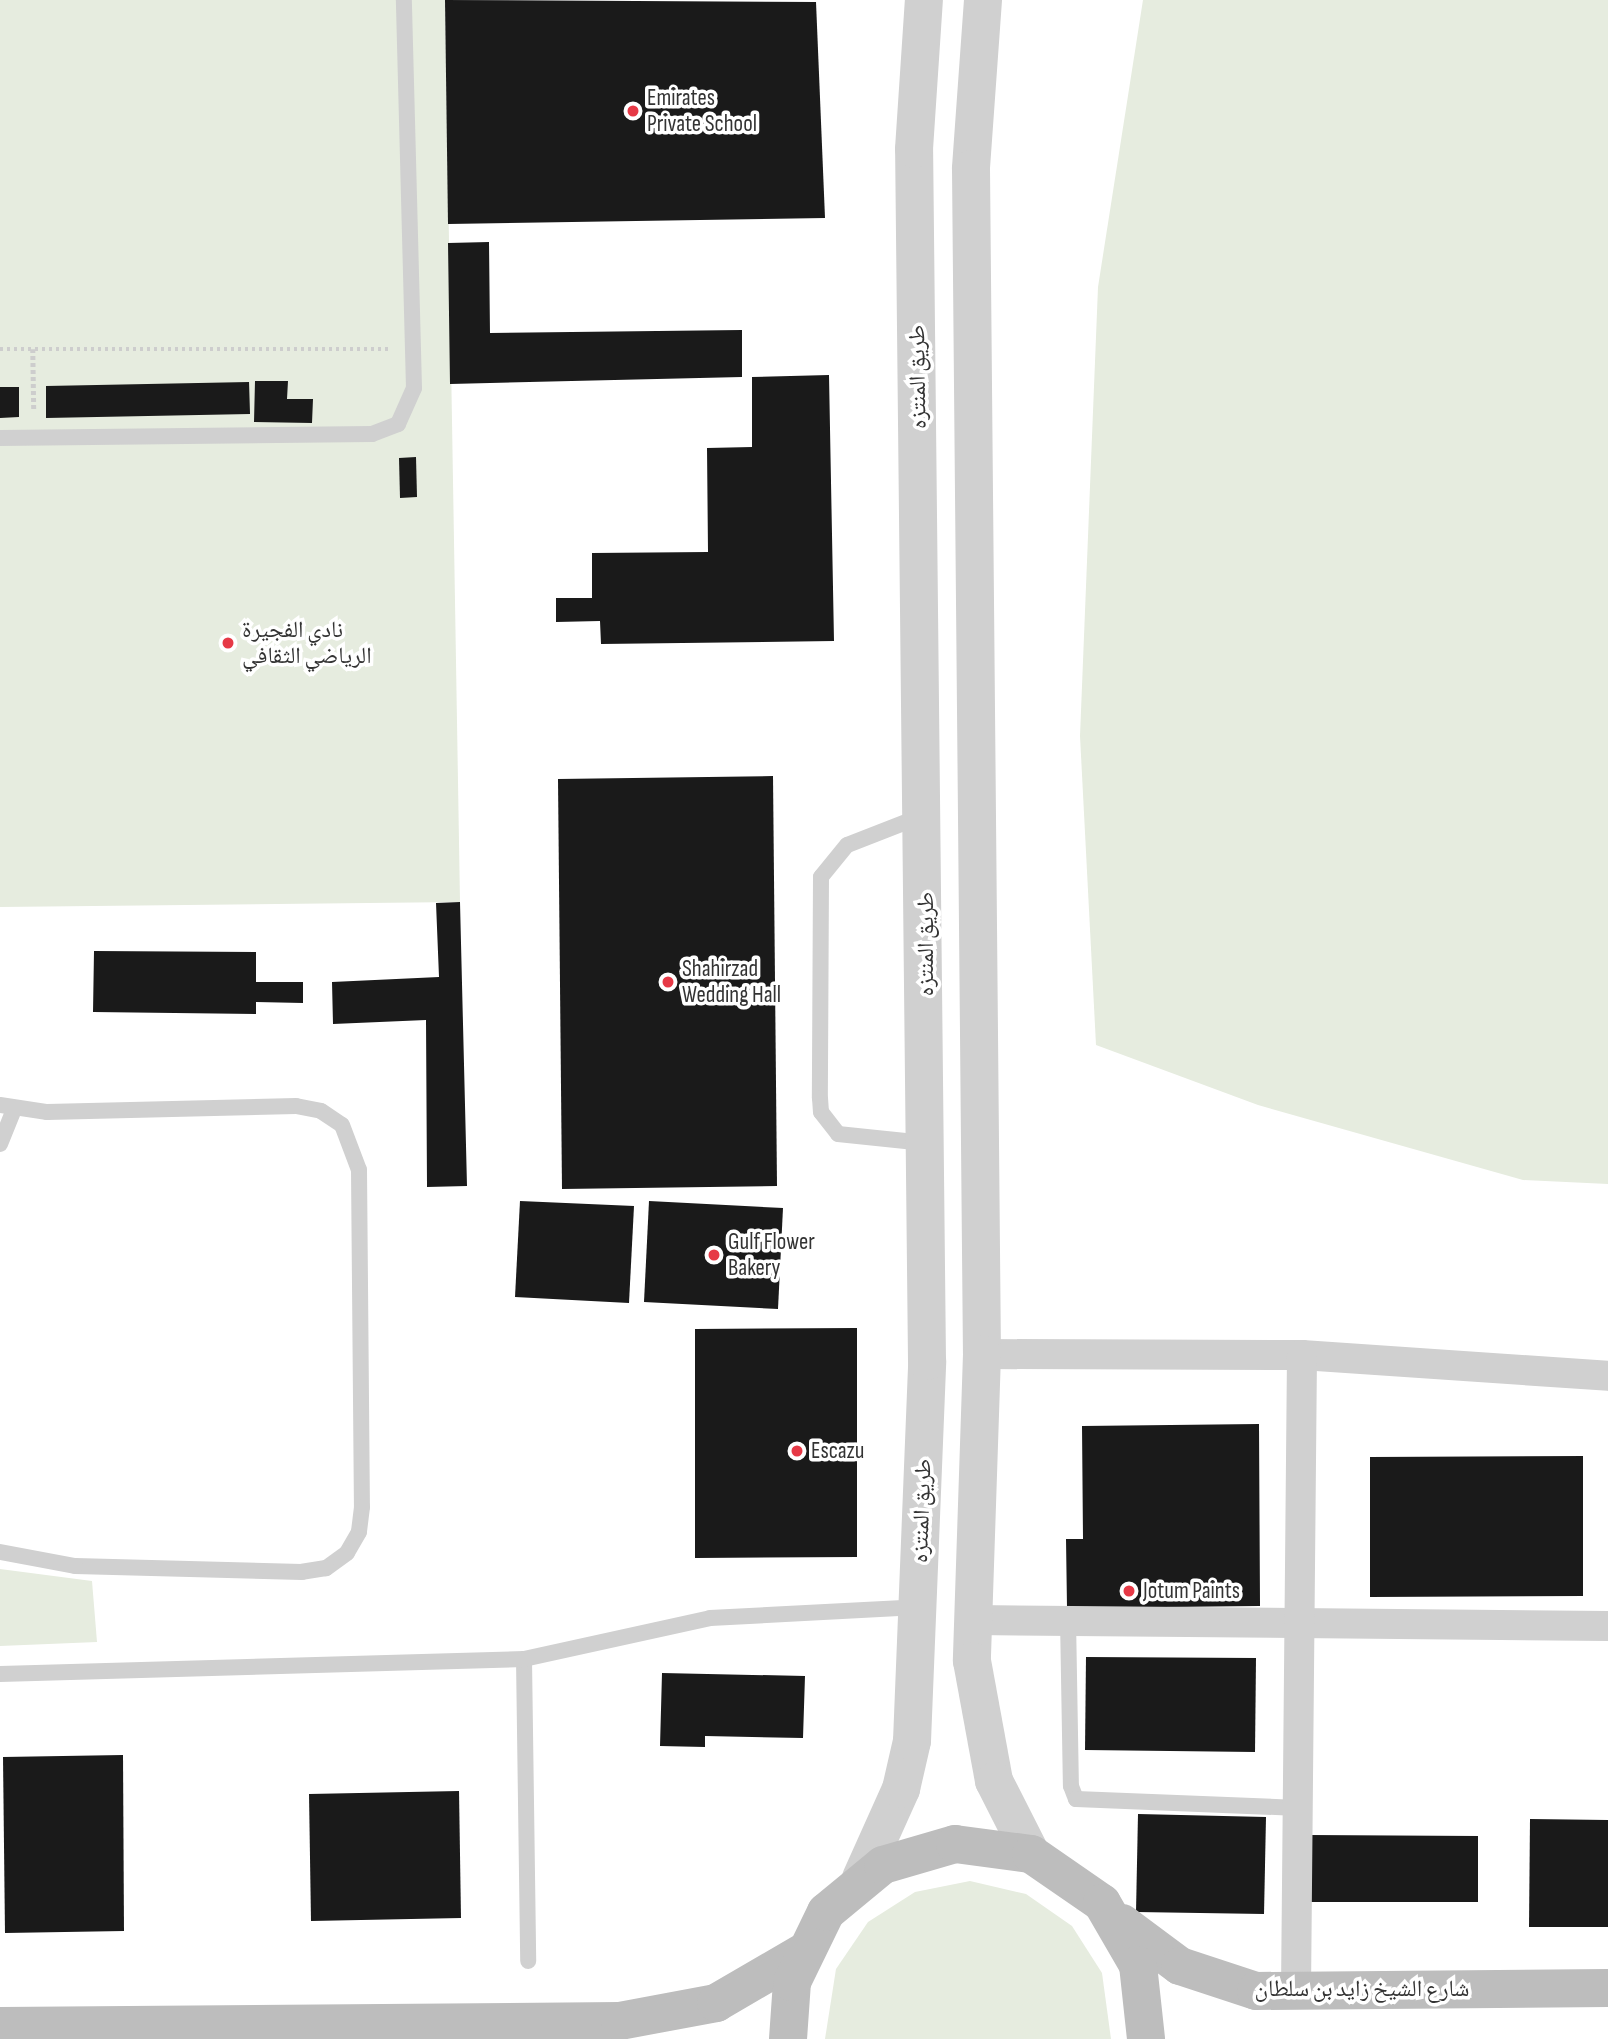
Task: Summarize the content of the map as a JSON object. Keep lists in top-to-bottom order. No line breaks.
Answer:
{"streets":{"main road":["شارع الشيخ زايد بن سلطان"],"street":["طريق المنتزه"]},"places":["Emirates Private School","نادي الفجيرة الرياضي الثقافي","Shahirzad Wedding Hall","Gulf Flower Bakery","Escazu","Jotum Paints"]}
